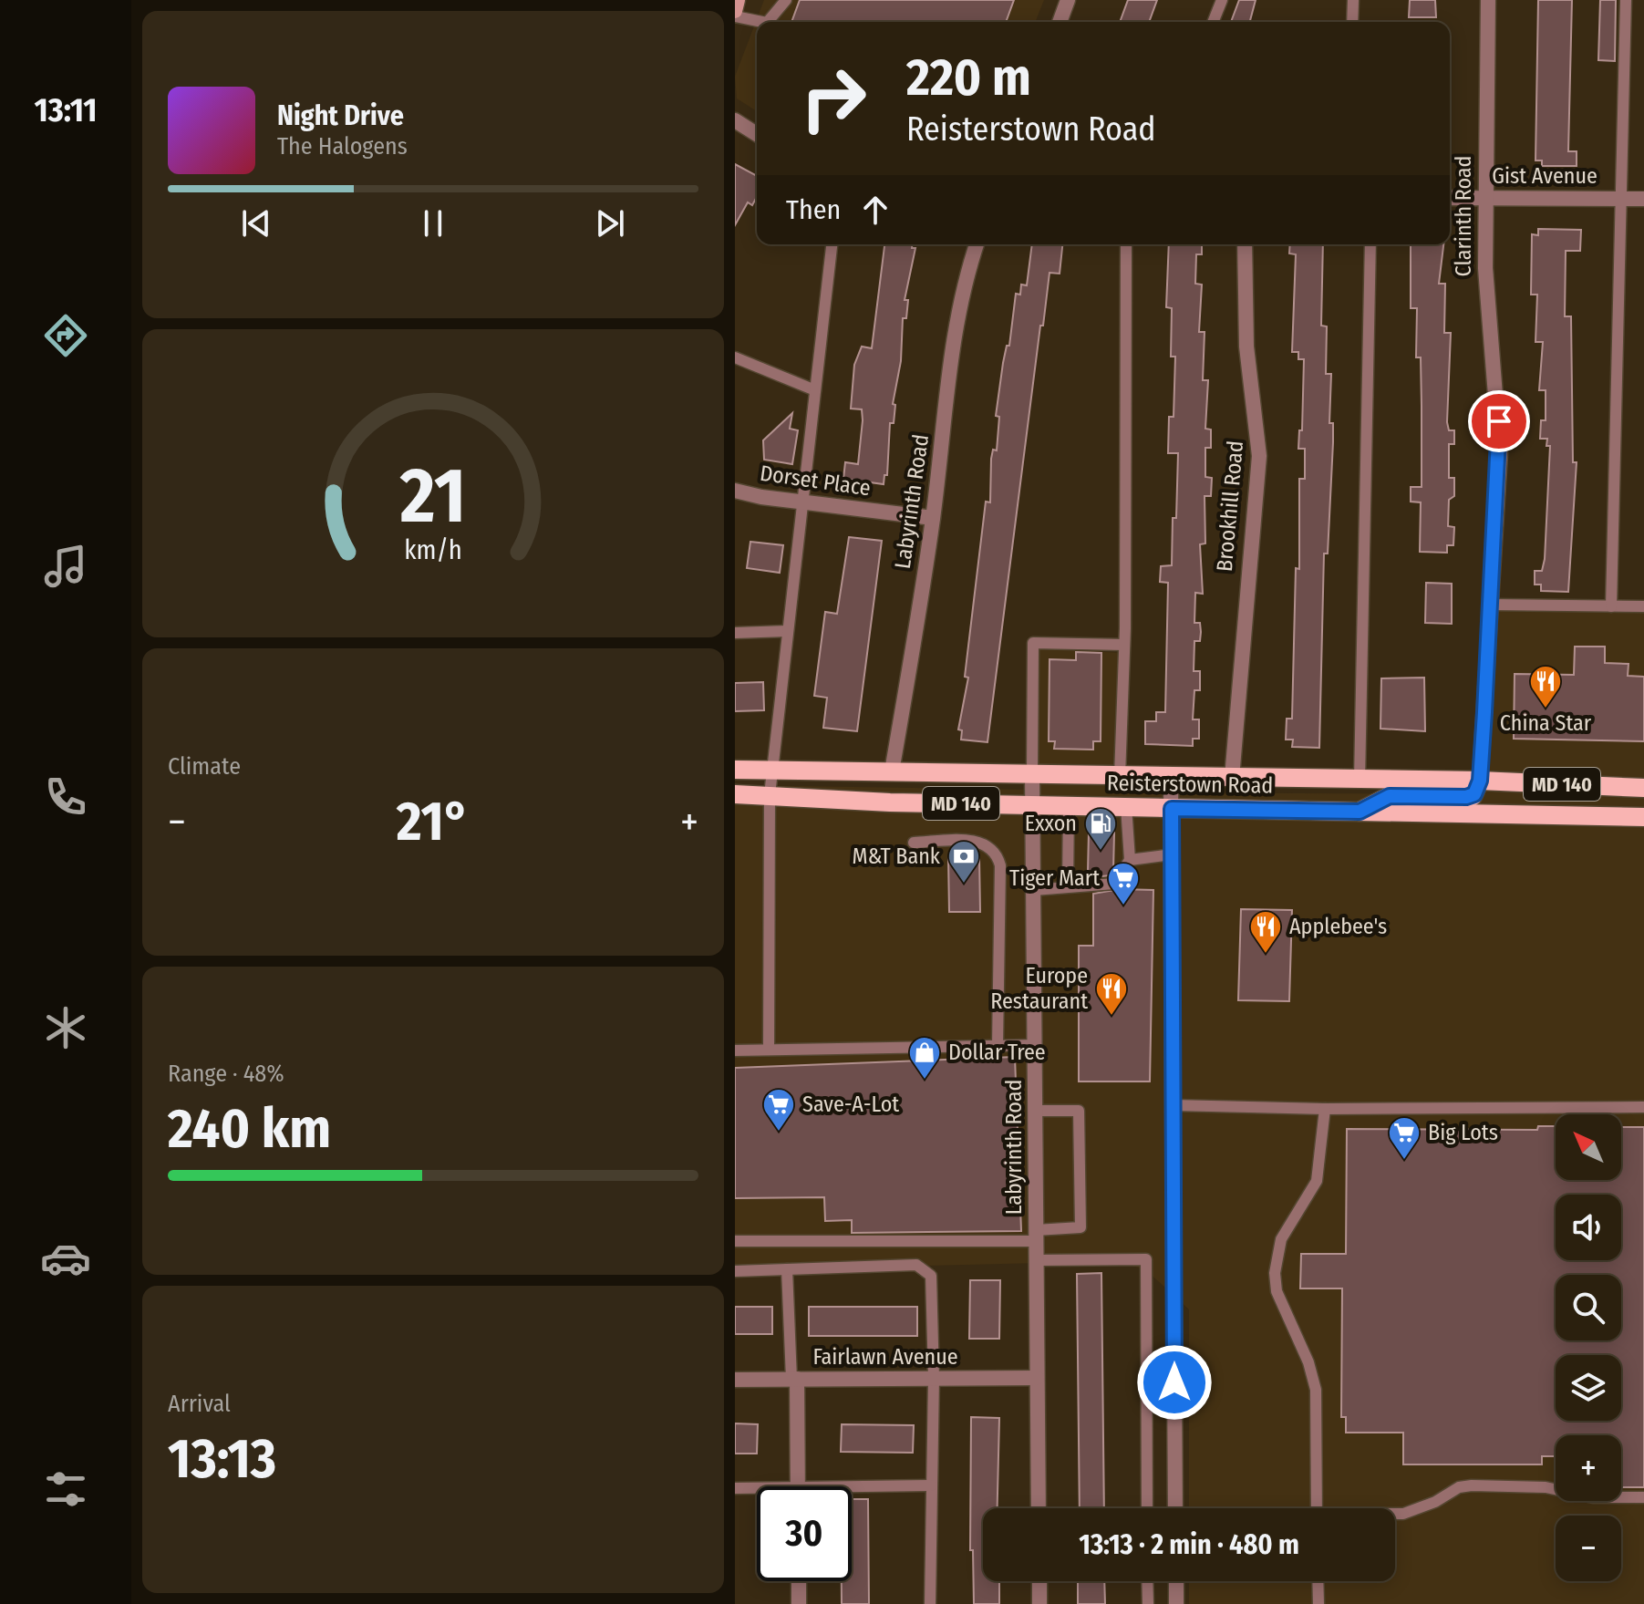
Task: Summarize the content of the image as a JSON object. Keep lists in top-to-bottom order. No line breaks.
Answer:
{"streets":{"main road":["Reisterstown Road","MD 140"],"street":["Gist Avenue","Clarinth Road","Dorset Place","Labyrinth Road","Brookhill Road","Fairlawn Avenue"]},"crossings":[["Gist Avenue","Clarinth Road"],["Clarinth Road","Reisterstown Road"],["Dorset Place","Labyrinth Road"],["Labyrinth Road","Reisterstown Road"],["Labyrinth Road","Fairlawn Avenue"],["Brookhill Road","Reisterstown Road"]],"places":{"restaurant":["China Star","Applebee's","Europe Restaurant"],"fuel station":["Exxon"],"bank":["M&T Bank"],"supermarket":["Tiger Mart","Save-A-Lot","Big Lots"],"shop":["Dollar Tree"]},"north":"top left","page":{"tabs":"13:11","turn":["220 m","Reisterstown Road"],"song":["Night Drive","The Halogens"],"then":"Then","tile":["Climate",["Range · 48%","240 km"],["Arrival","13:13"]],"heat":["−","21°","+"],"map_buttons":["+","−"],"limit":"30","trip":"13:13 · 2 min · 480 m","gauge":["21","km/h"]}}
